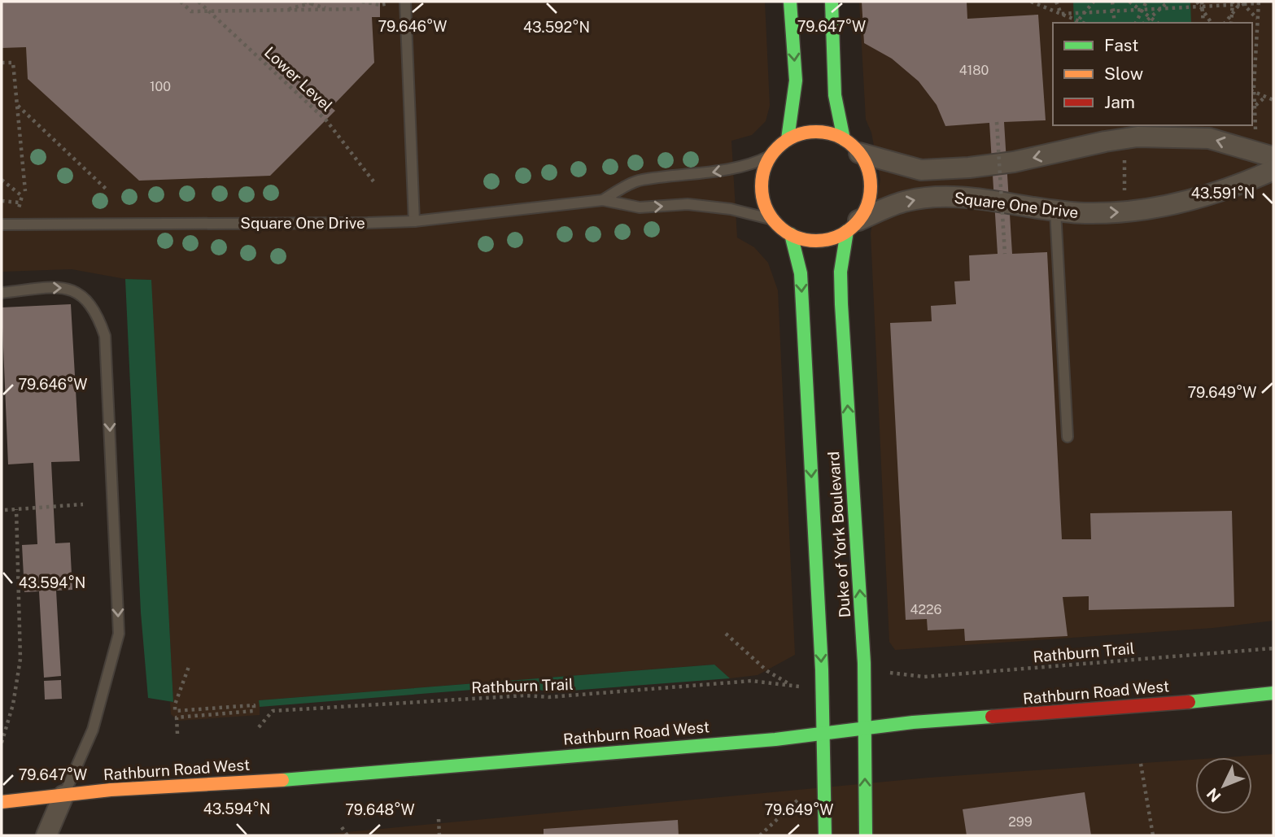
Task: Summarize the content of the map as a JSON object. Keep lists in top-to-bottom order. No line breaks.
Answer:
{"streets":{"street":["Square One Drive","Duke of York Boulevard","Rathburn Road West"],"path":["Lower Level","Rathburn Trail"]},"crossings":[["Square One Drive","Duke of York Boulevard"],["Duke of York Boulevard","Rathburn Road West"]],"house_numbers":["4180","100","4226","299"],"legend":["Fast","Slow","Jam"],"north":"bottom left","coordinates":["79.646°W","79.647°W","43.592°N","43.591°N","79.649°W","43.594°N","79.648°W"]}
